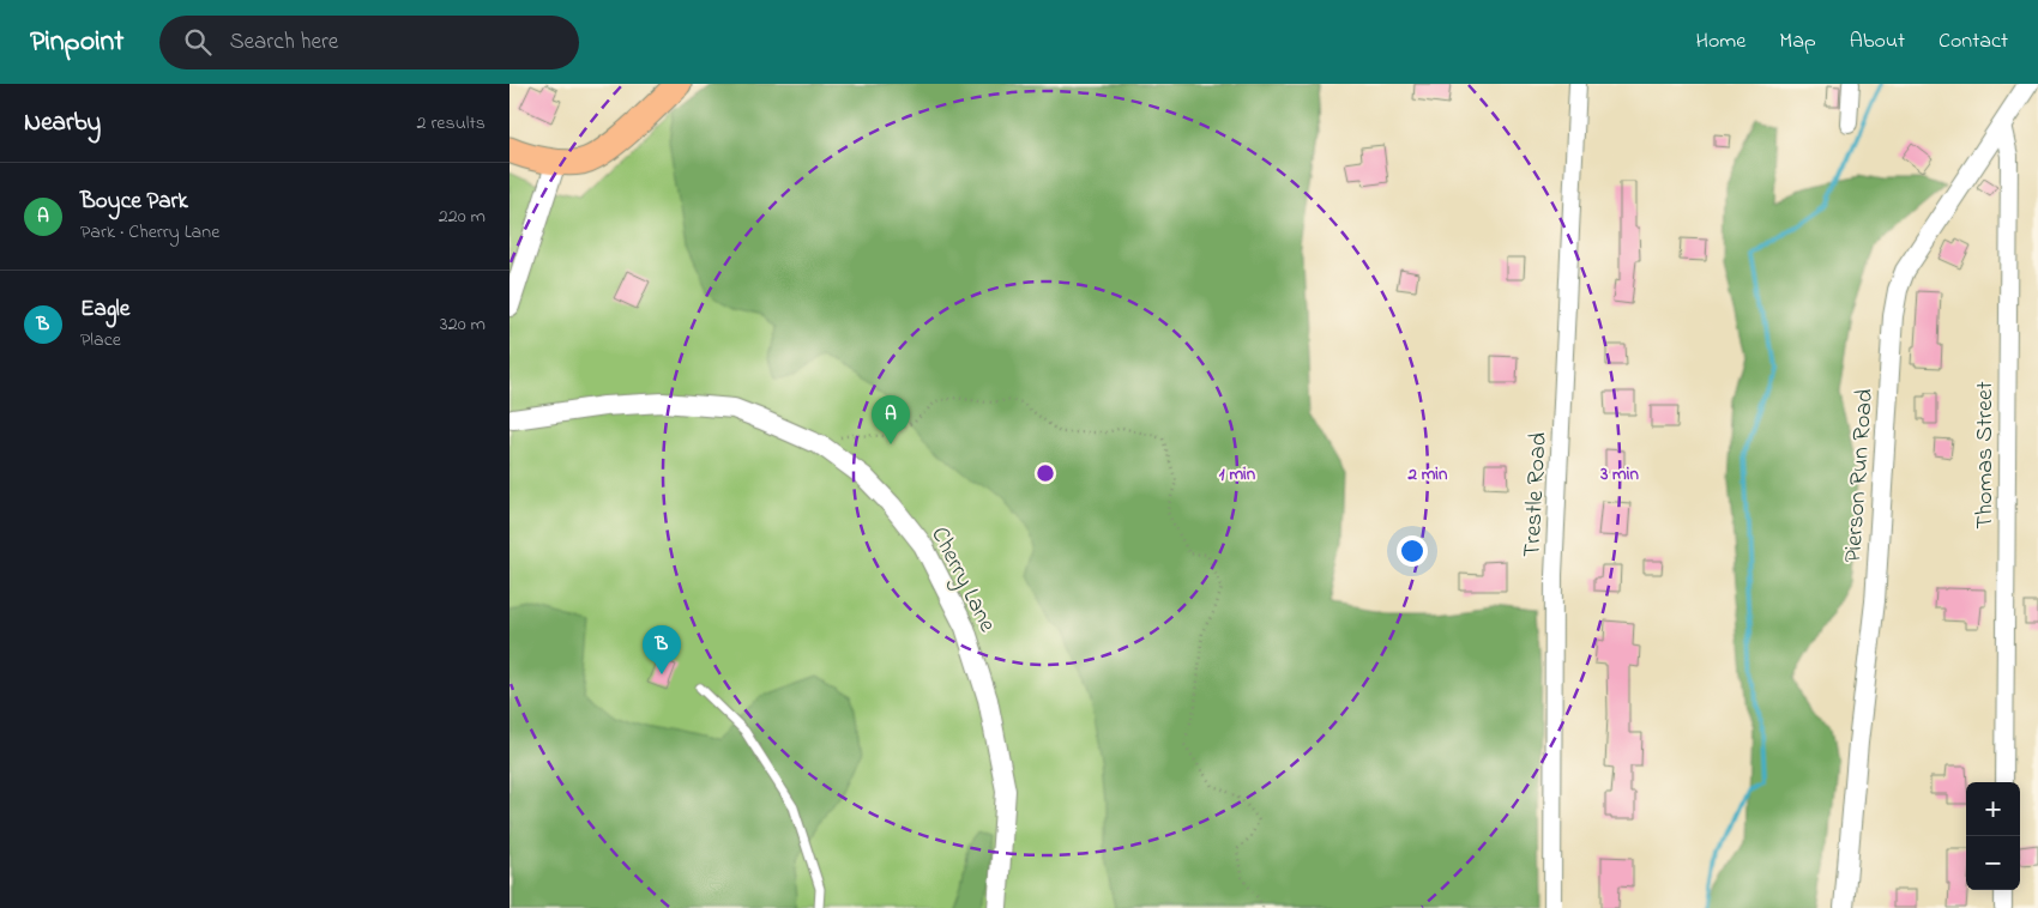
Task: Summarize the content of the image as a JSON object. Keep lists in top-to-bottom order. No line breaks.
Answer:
{"streets":{"street":["Thomas Street","Pierson Run Road","Trestle Road","Cherry Lane"]},"crossings":[["Thomas Street","Pierson Run Road"]],"page":{"header":"Pinpoint","search":"Search here","nav":["Home","Map","About","Contact"],"heading":["Nearby","2 results"],"list":[{"mark":"A","name":"Boyce Park","note":"Park · Cherry Lane","value":"220 m"},{"mark":"B","name":"Eagle","note":"Place","value":"320 m"}],"pins":["A","B"],"map_buttons":["+","−"]},"rings":["1 min","2 min","3 min"]}
